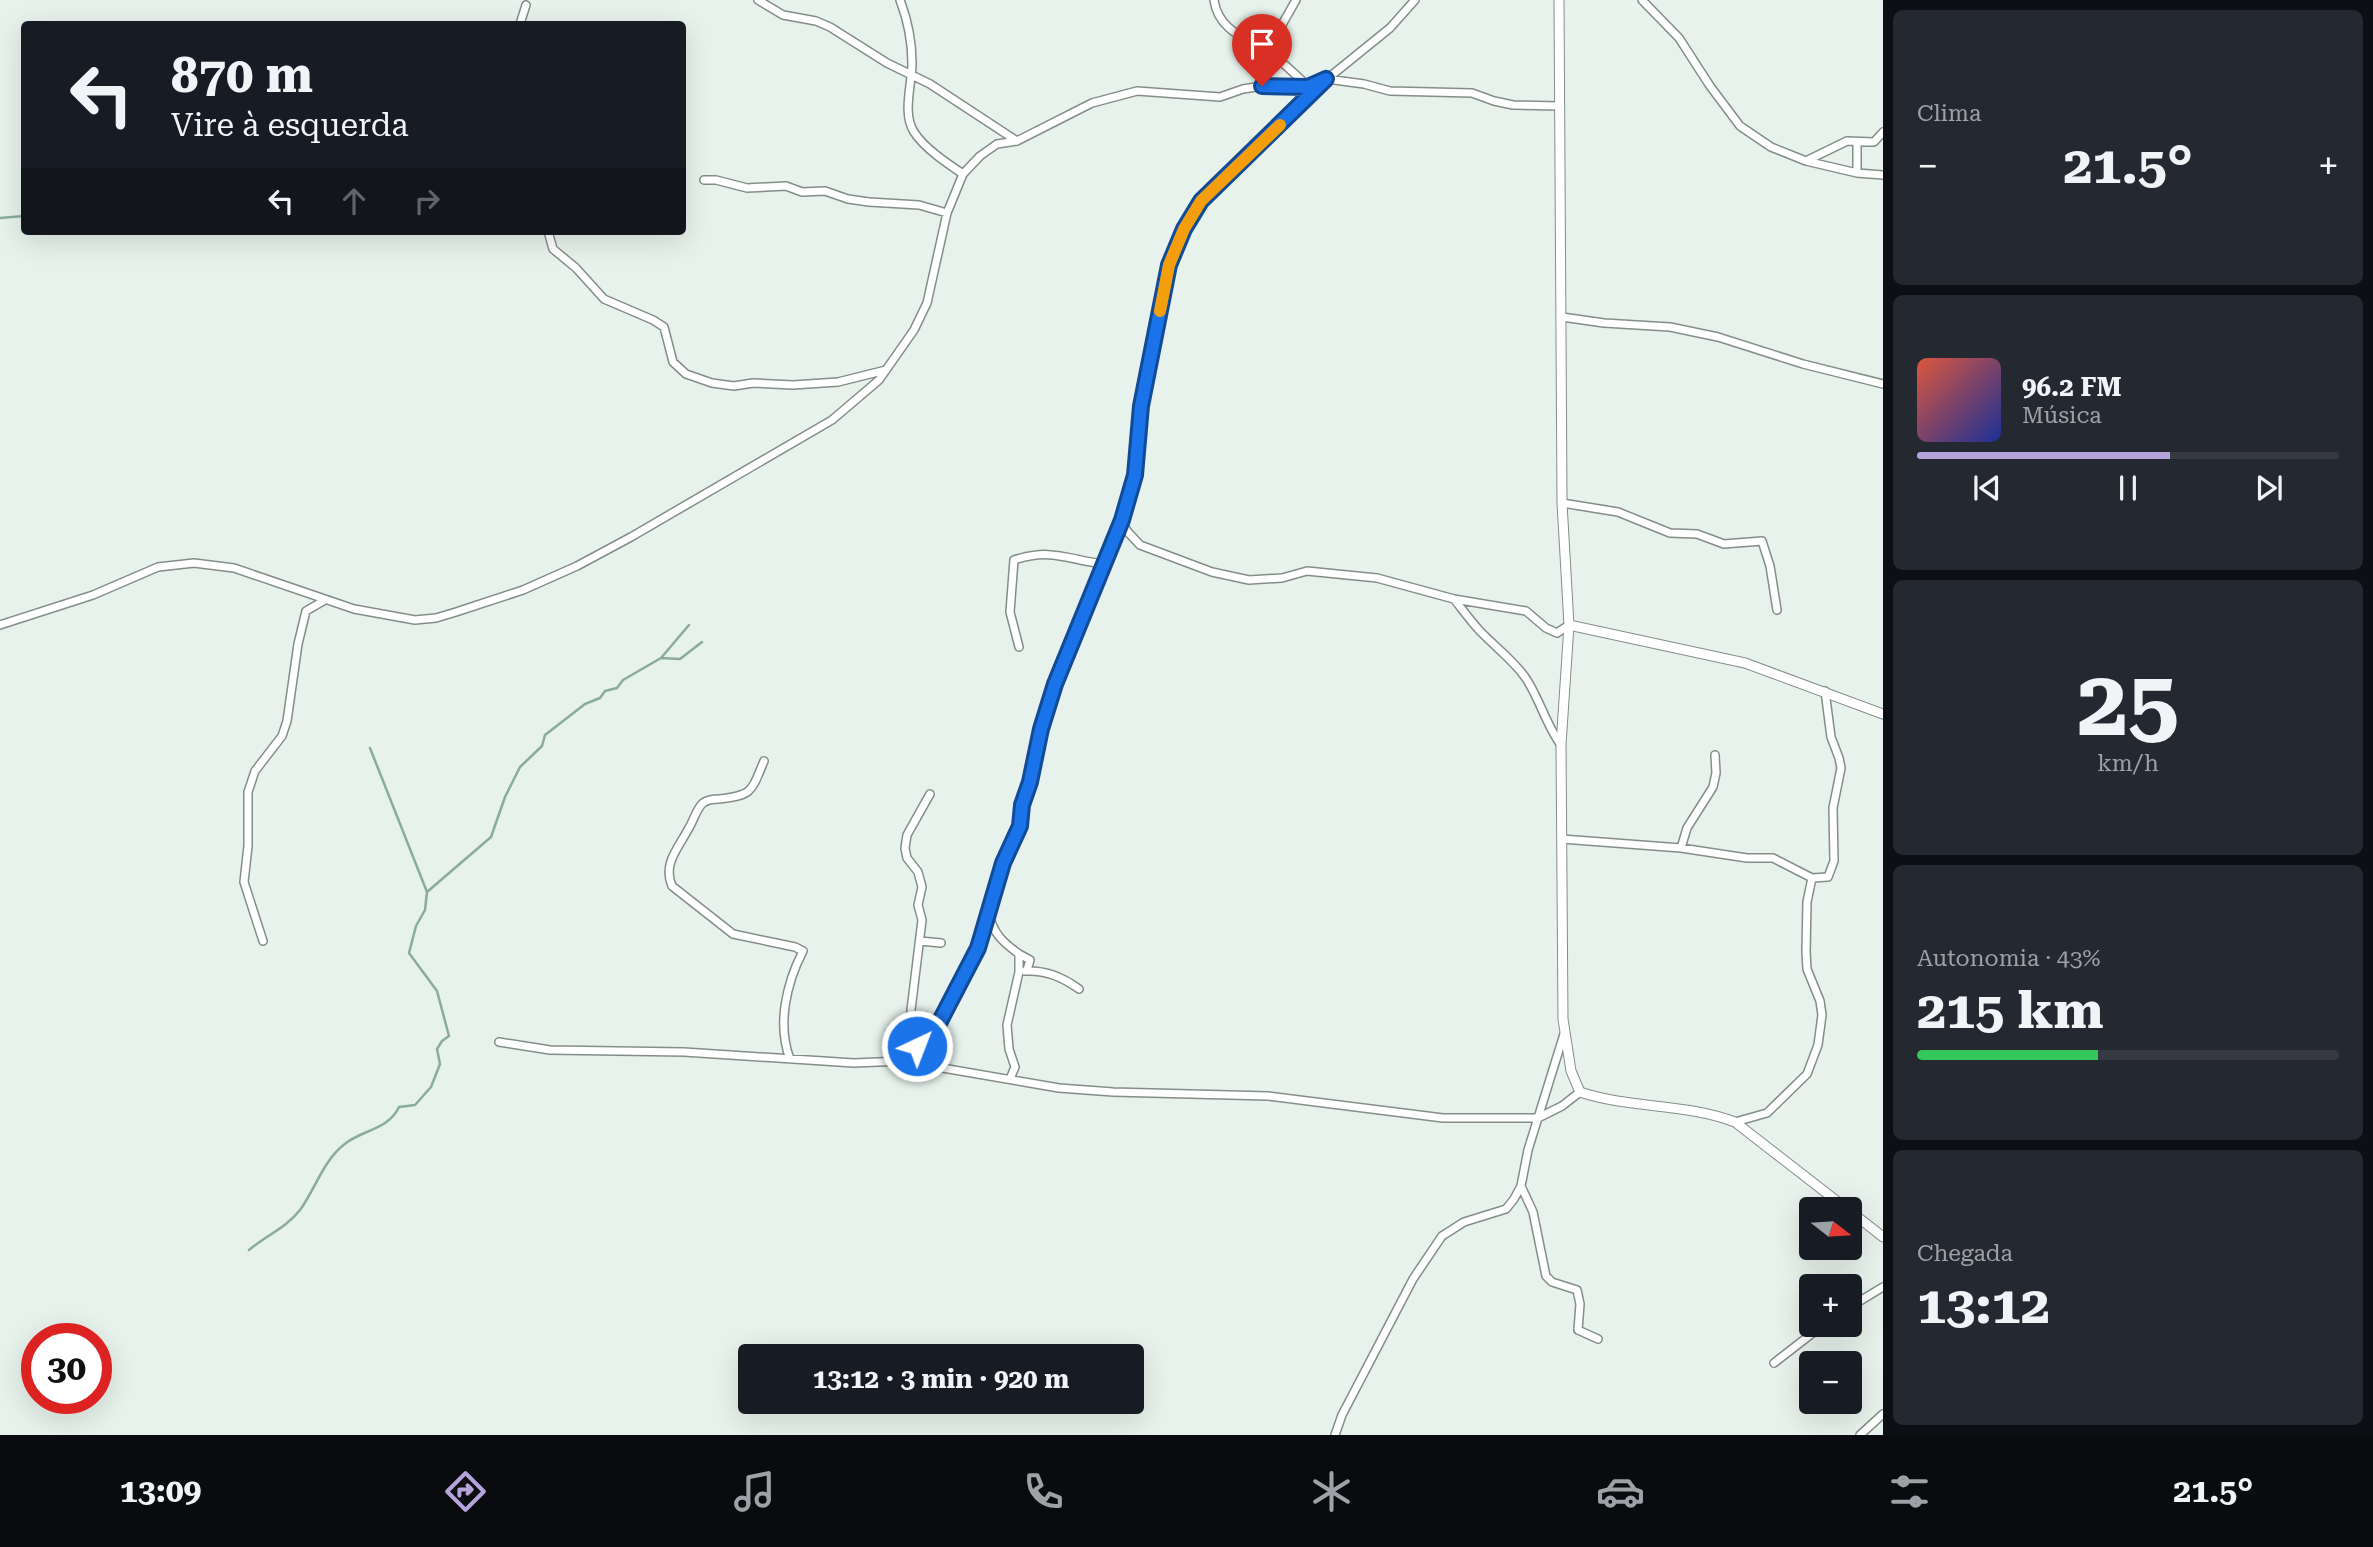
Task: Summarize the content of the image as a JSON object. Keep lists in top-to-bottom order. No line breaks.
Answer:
{"north":"right","page":{"tile":["Clima",["25","km/h"],["Autonomia · 43%","215 km"],["Chegada","13:12"]],"turn":["870 m","Vire à esquerda"],"heat":["−","21.5°","+"],"song":["96.2 FM","Música"],"map_buttons":["+","−"],"limit":"30","trip":"13:12 · 3 min · 920 m","tabs":["13:09","21.5°"]}}
